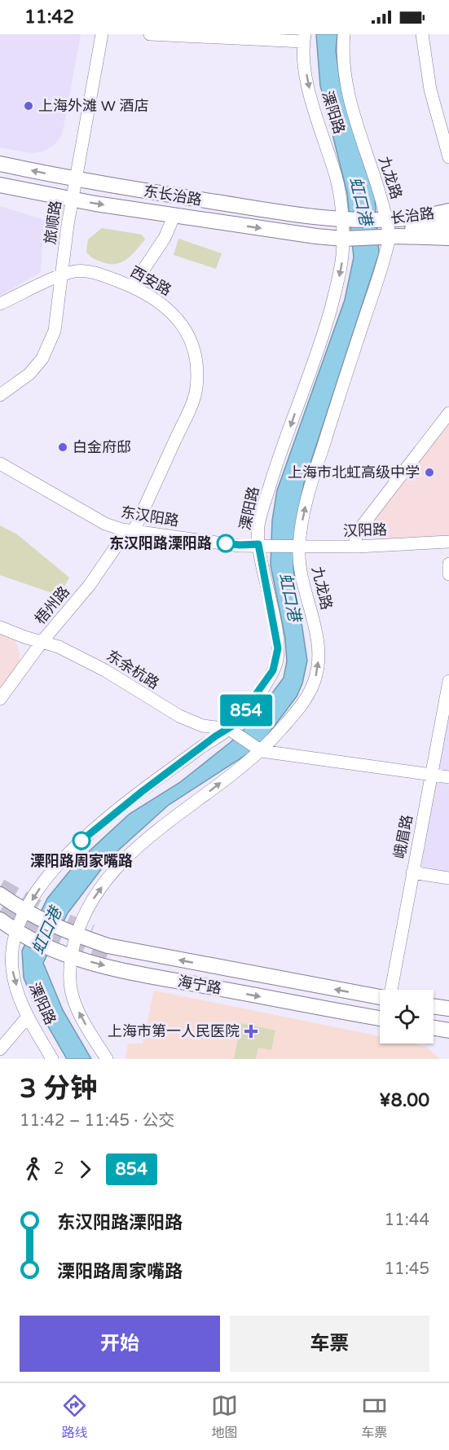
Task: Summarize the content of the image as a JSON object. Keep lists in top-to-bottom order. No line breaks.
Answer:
{"streets":{"main road":["东长治路","长治路","海宁路"],"street":["溧阳路","九龙路","旅顺路","西安路","东汉阳路","汉阳路","梧州路","东余杭路","峨眉路"]},"crossings":[["溧阳路","九龙路"],["溧阳路","东长治路"],["溧阳路","长治路"],["溧阳路","东汉阳路"],["溧阳路","东余杭路"],["溧阳路","海宁路"],["九龙路","长治路"],["九龙路","东汉阳路"],["九龙路","汉阳路"],["九龙路","东余杭路"],["九龙路","海宁路"],["东长治路","长治路"],["东长治路","旅顺路"],["东长治路","西安路"],["旅顺路","西安路"],["西安路","东汉阳路"],["西安路","梧州路"],["东汉阳路","汉阳路"],["东汉阳路","梧州路"],["梧州路","东余杭路"],["东余杭路","峨眉路"]],"one_way":["溧阳路","九龙路"],"water":["虹口港"],"places":{"other":["上海外滩 W 酒店","白金府邸","上海市北虹高级中学","东汉阳路溧阳路","溧阳路周家嘴路"],"health":["上海市第一人民医院"]},"lines":["bus line 854"],"page":{"status":"11:42","on_map":"854","heading":["3 分钟","11:42 – 11:45 · 公交","¥8.00"],"legs":["2","854"],"list":[{"name":"东汉阳路溧阳路","value":"11:44"},{"name":"溧阳路周家嘴路","value":"11:45"}],"buttons":["开始","车票"],"tabs":["路线","地图","车票"]}}
